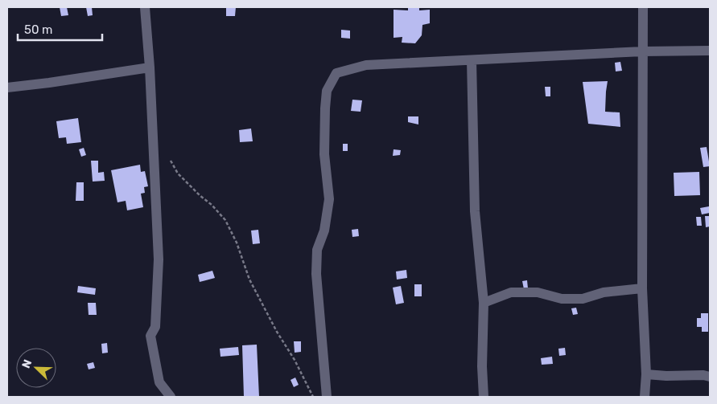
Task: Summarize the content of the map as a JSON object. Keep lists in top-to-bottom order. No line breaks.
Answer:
{"scale_bar":"50 m","north":"top left"}
